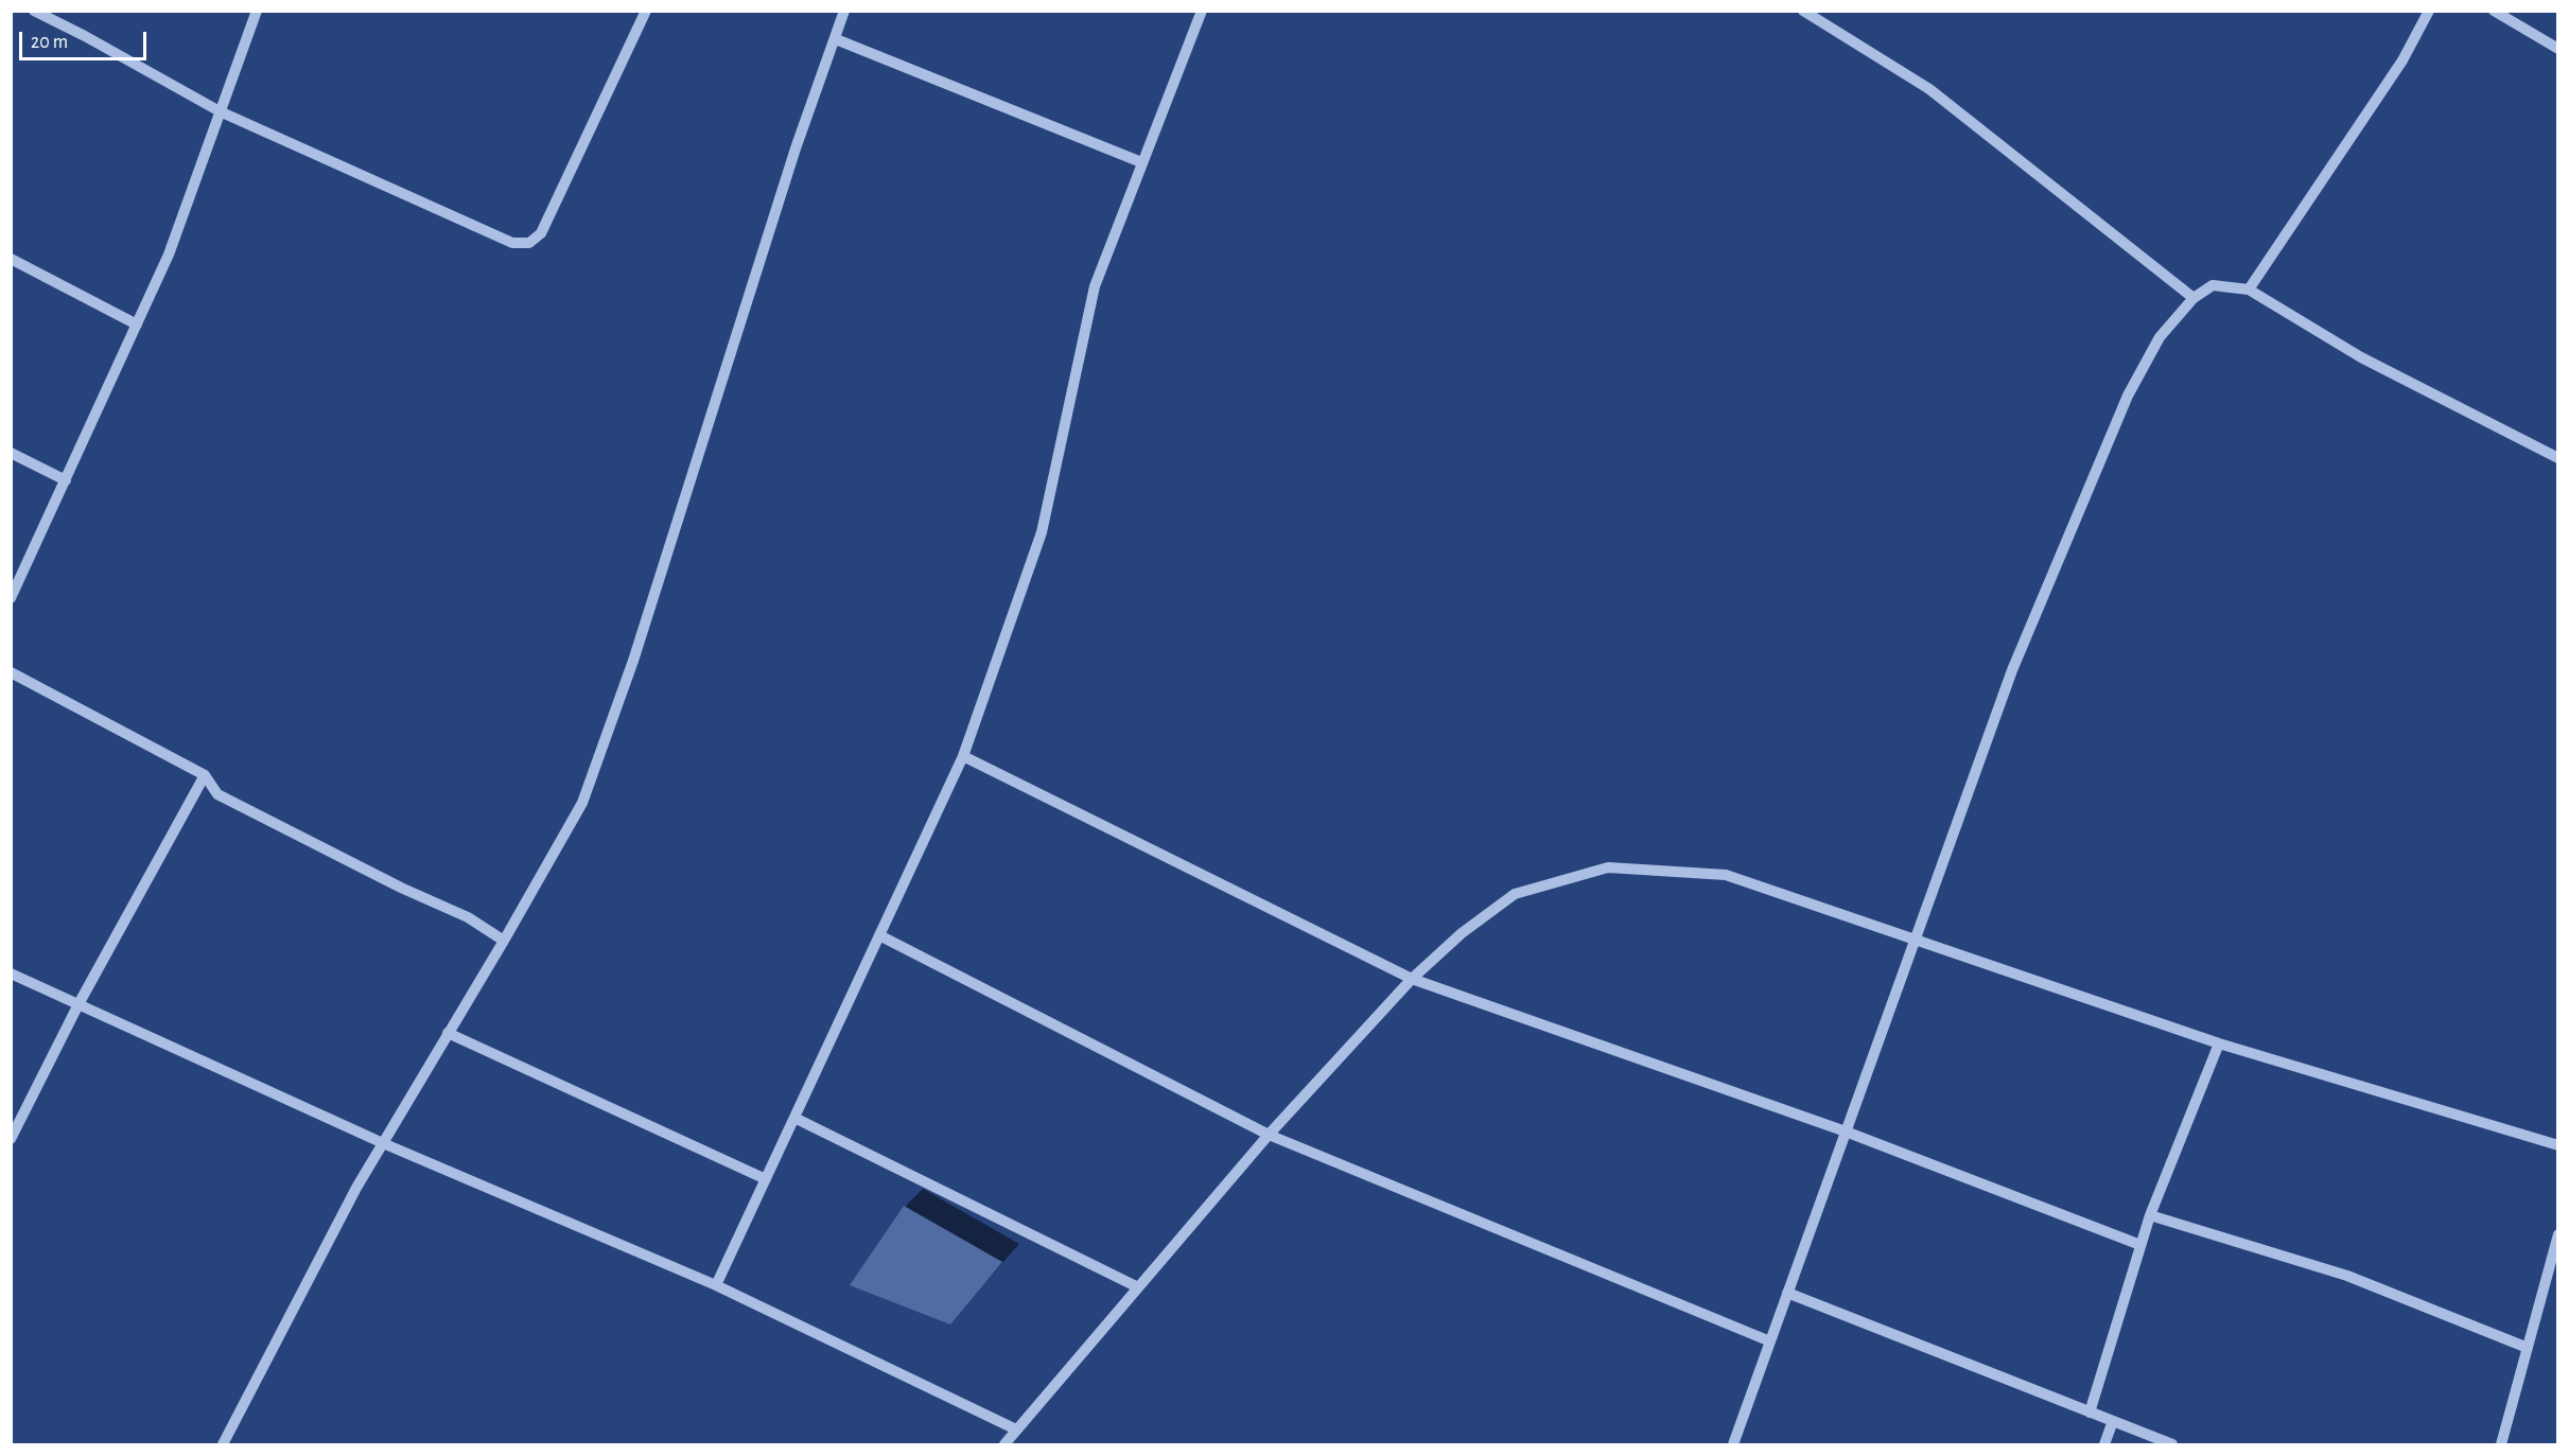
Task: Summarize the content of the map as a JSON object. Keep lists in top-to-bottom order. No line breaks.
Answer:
{"scale_bar":"20 m"}
